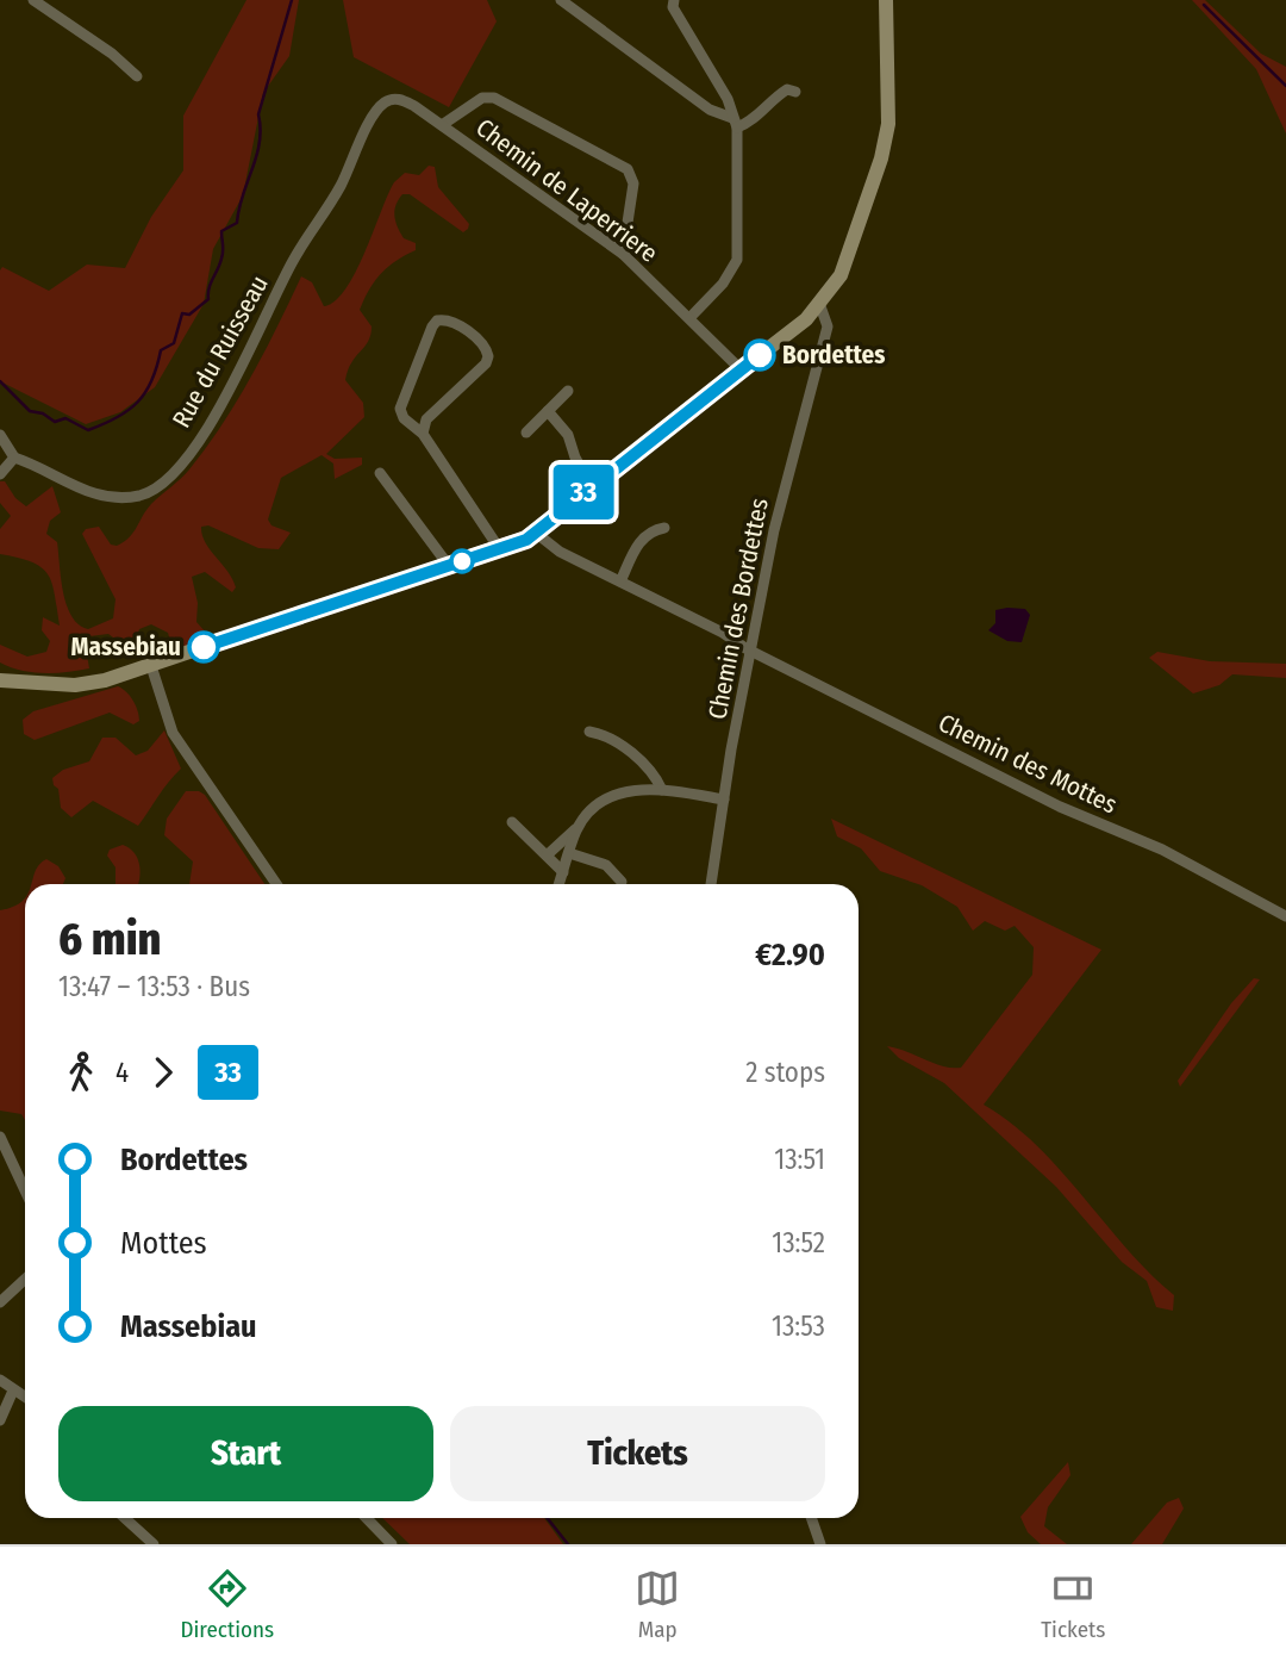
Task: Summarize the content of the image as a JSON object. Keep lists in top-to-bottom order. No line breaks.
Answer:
{"streets":{"street":["Chemin de Laperriere","Rue du Ruisseau","Chemin des Bordettes","Chemin des Mottes"]},"crossings":[["Chemin de Laperriere","Rue du Ruisseau"],["Chemin des Bordettes","Chemin des Mottes"]],"places":["Bordettes","Massebiau"],"lines":["bus line 33"],"page":{"on_map":"33","heading":["6 min","13:47 – 13:53 · Bus","€2.90"],"legs":["4","33","2 stops"],"list":[{"name":"Bordettes","value":"13:51"},{"name":"Mottes","value":"13:52"},{"name":"Massebiau","value":"13:53"}],"buttons":["Start","Tickets"],"tabs":["Directions","Map","Tickets"]}}
